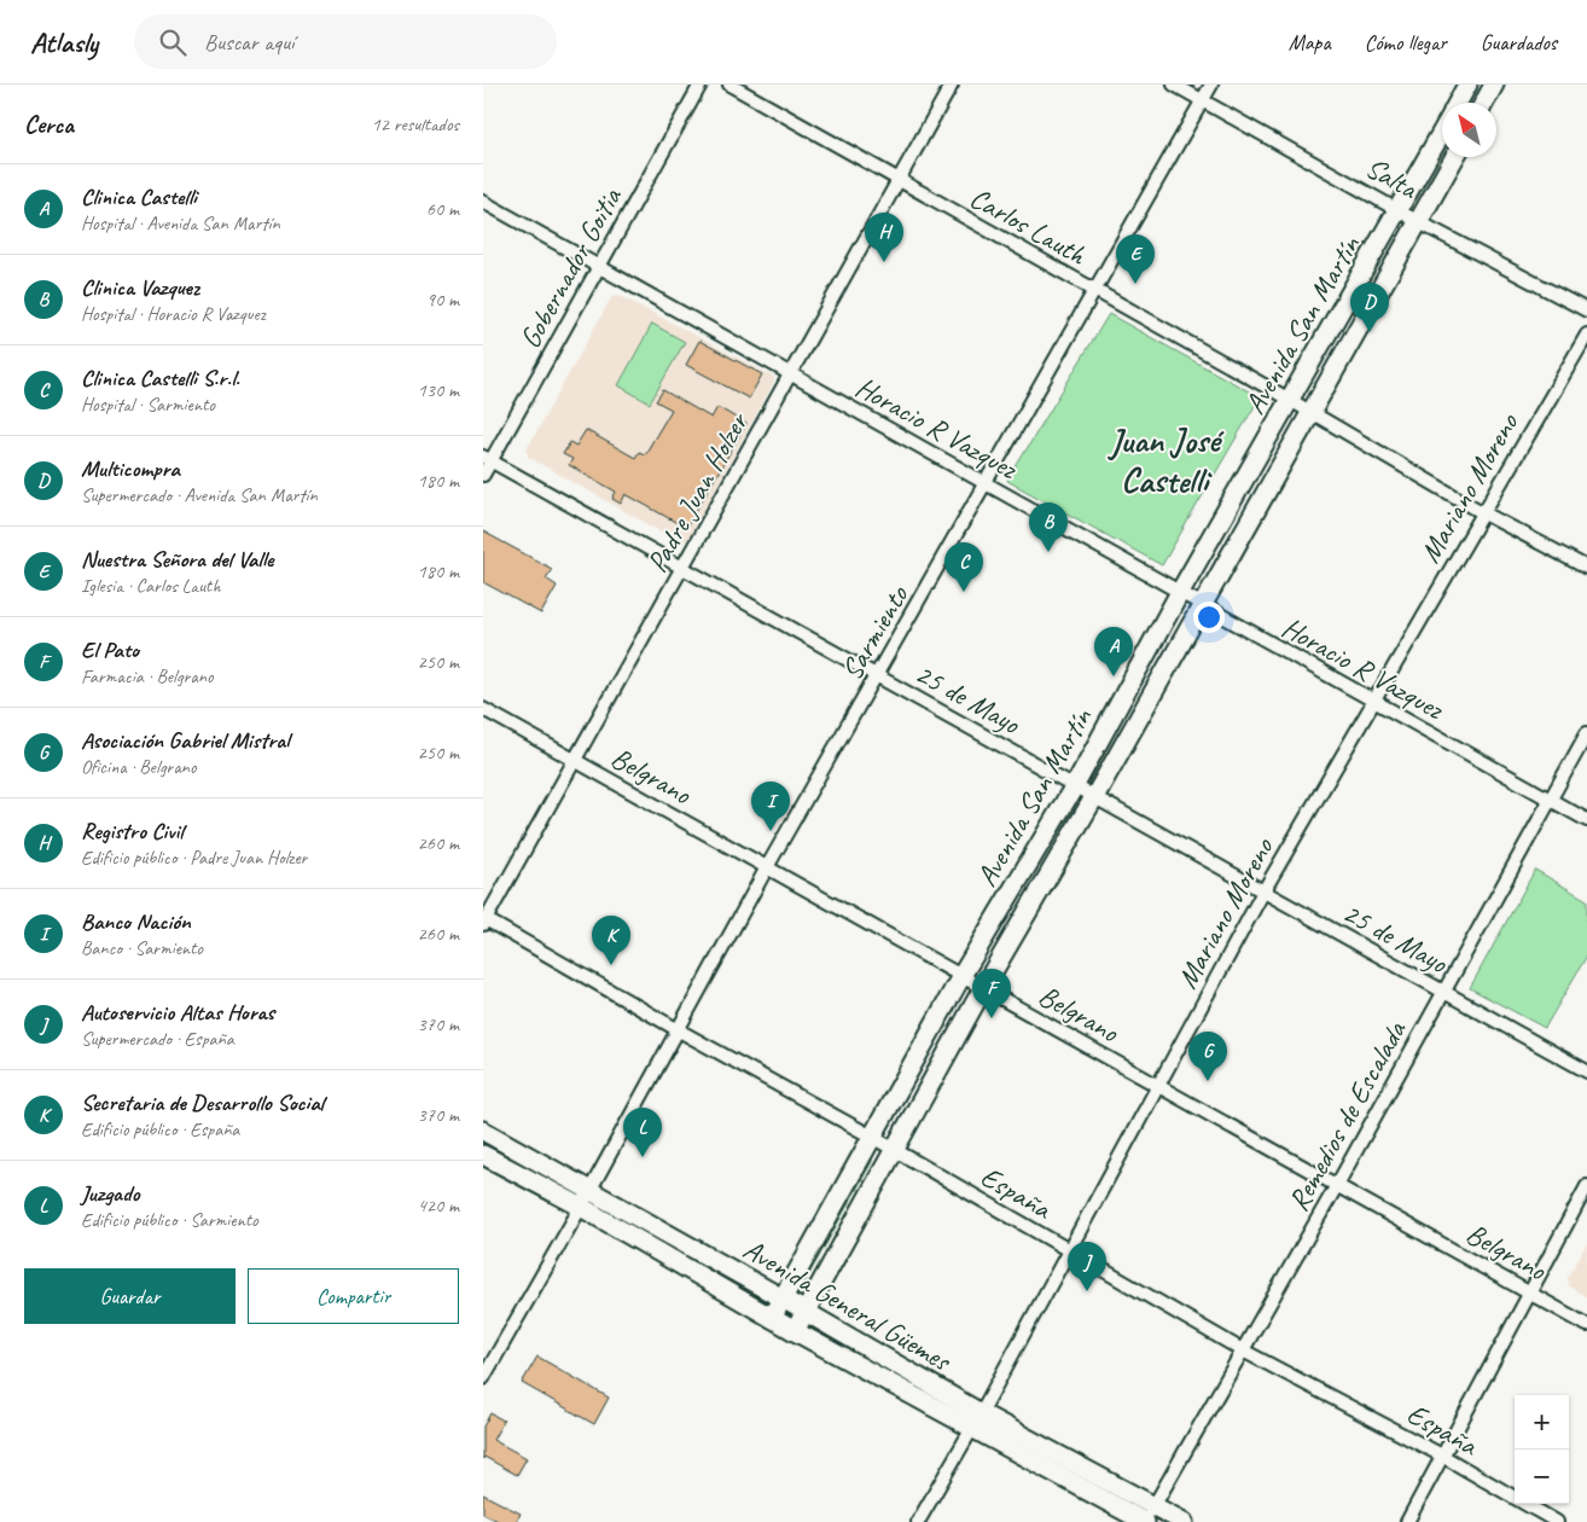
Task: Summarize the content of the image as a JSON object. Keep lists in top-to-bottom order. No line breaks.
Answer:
{"streets":{"main road":["Avenida San Martín","Avenida General Güemes"],"street":["Salta","Carlos Lauth","Gobernador Goitia","Horacio R Vazquez","Mariano Moreno","Padre Juan Holzer","Sarmiento","25 de Mayo","Belgrano","Remedios de Escalada","España"]},"crossings":[["Salta","Avenida San Martín"],["Salta","Sarmiento"],["Carlos Lauth","Avenida San Martín"],["Carlos Lauth","Mariano Moreno"],["Carlos Lauth","Padre Juan Holzer"],["Carlos Lauth","Sarmiento"],["Gobernador Goitia","Horacio R Vazquez"],["Gobernador Goitia","25 de Mayo"],["Avenida San Martín","Horacio R Vazquez"],["Avenida San Martín","25 de Mayo"],["Avenida San Martín","Belgrano"],["Avenida San Martín","España"],["Avenida San Martín","Avenida General Güemes"],["Horacio R Vazquez","Mariano Moreno"],["Horacio R Vazquez","Padre Juan Holzer"],["Horacio R Vazquez","Sarmiento"],["Horacio R Vazquez","Remedios de Escalada"],["Mariano Moreno","25 de Mayo"],["Mariano Moreno","Belgrano"],["Mariano Moreno","España"],["Mariano Moreno","Avenida General Güemes"],["Padre Juan Holzer","25 de Mayo"],["Padre Juan Holzer","Belgrano"],["Padre Juan Holzer","España"],["Sarmiento","25 de Mayo"],["Sarmiento","Belgrano"],["Sarmiento","España"],["Sarmiento","Avenida General Güemes"],["25 de Mayo","Remedios de Escalada"],["Belgrano","Remedios de Escalada"],["Remedios de Escalada","España"],["Remedios de Escalada","Avenida General Güemes"]],"districts":["Juan José Castelli"],"north":"top left","page":{"header":"Atlasly","search":"Buscar aquí","nav":["Mapa","Cómo llegar","Guardados"],"heading":["Cerca","12 resultados"],"list":[{"mark":"A","name":"Clinica Castelli","note":"Hospital · Avenida San Martín","value":"60 m"},{"mark":"B","name":"Clinica Vazquez","note":"Hospital · Horacio R Vazquez","value":"90 m"},{"mark":"C","name":"Clinica Castelli S.r.l.","note":"Hospital · Sarmiento","value":"130 m"},{"mark":"D","name":"Multicompra","note":"Supermercado · Avenida San Martín","value":"180 m"},{"mark":"E","name":"Nuestra Señora del Valle","note":"Iglesia · Carlos Lauth","value":"180 m"},{"mark":"F","name":"El Pato","note":"Farmacia · Belgrano","value":"250 m"},{"mark":"G","name":"Asociación Gabriel Mistral","note":"Oficina · Belgrano","value":"250 m"},{"mark":"H","name":"Registro Civil","note":"Edificio público · Padre Juan Holzer","value":"260 m"},{"mark":"I","name":"Banco Nación","note":"Banco · Sarmiento","value":"260 m"},{"mark":"J","name":"Autoservicio Altas Horas","note":"Supermercado · España","value":"370 m"},{"mark":"K","name":"Secretaria de Desarrollo Social","note":"Edificio público · España","value":"370 m"},{"mark":"L","name":"Juzgado","note":"Edificio público · Sarmiento","value":"420 m"}],"pins":["H","E","D","B","C","A","I","K","F","G","L","J"],"buttons":["Guardar","Compartir"],"map_buttons":["+","−"]}}
